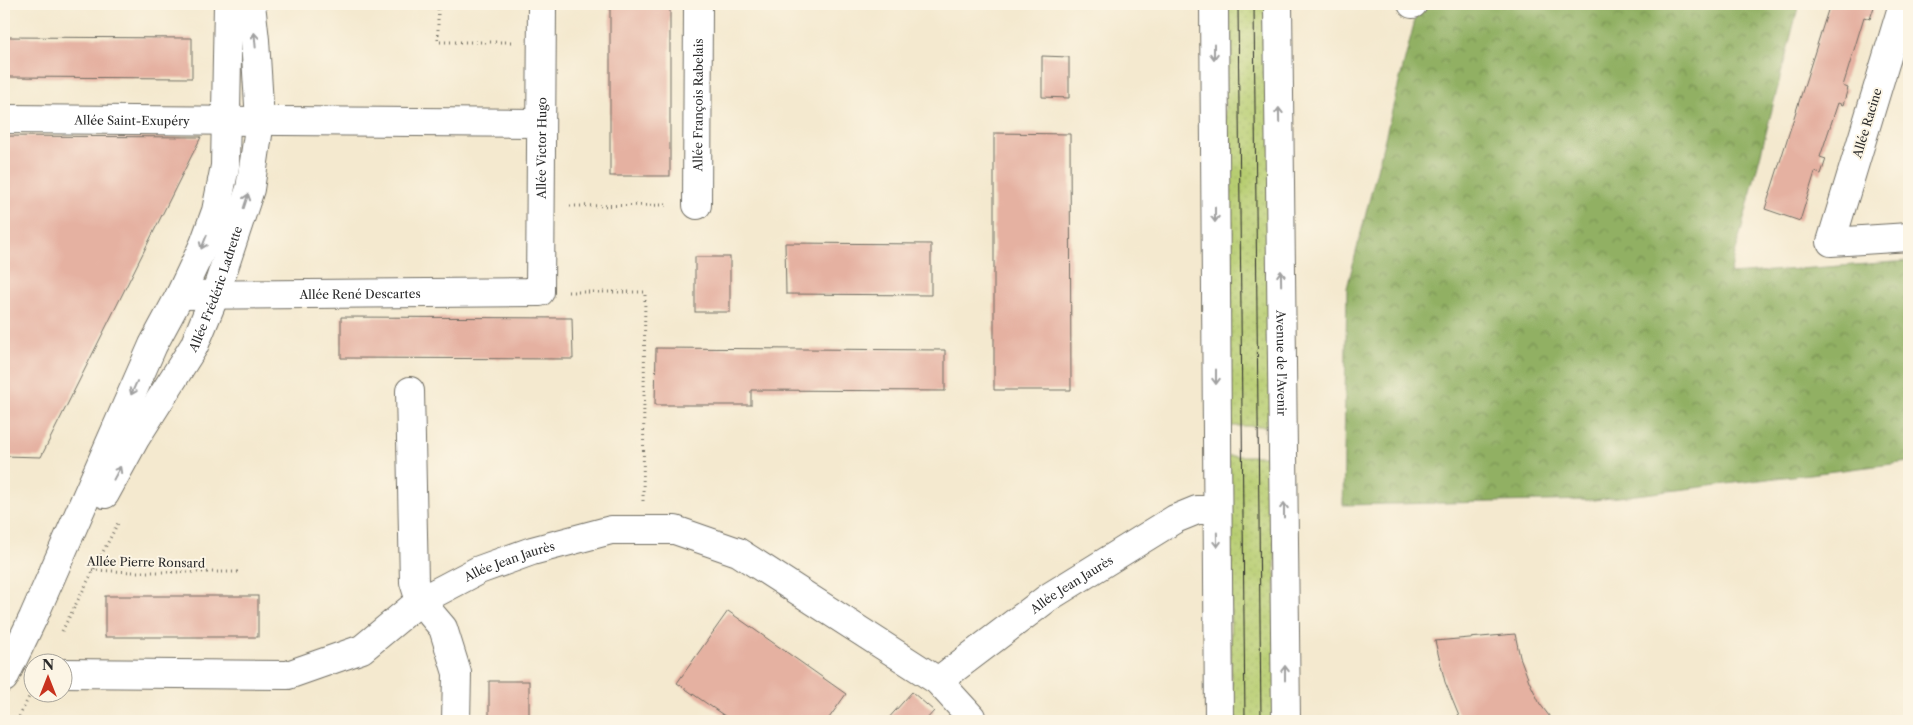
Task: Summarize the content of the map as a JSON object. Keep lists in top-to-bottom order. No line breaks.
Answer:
{"streets":{"street":["Allée François Rabelais","Allée Saint-Exupéry","Allée Racine","Allée Victor Hugo","Allée Frédéric Ladrette","Allée René Descartes","Avenue de l'Avenir","Allée Jean Jaurès"],"path":["Allée Pierre Ronsard"]},"crossings":[["Allée Saint-Exupéry","Allée Victor Hugo"],["Allée Saint-Exupéry","Allée Frédéric Ladrette"],["Allée Victor Hugo","Allée René Descartes"],["Allée Frédéric Ladrette","Allée René Descartes"],["Allée Frédéric Ladrette","Allée Pierre Ronsard"]],"north":"top"}
